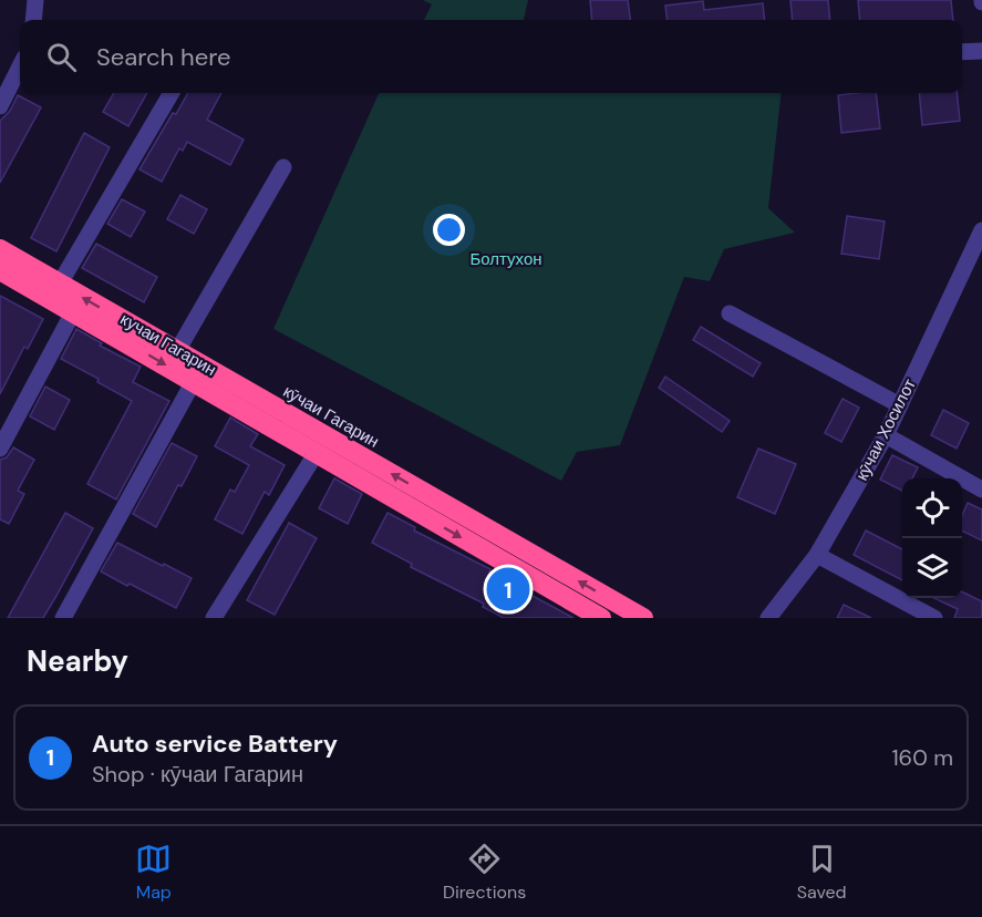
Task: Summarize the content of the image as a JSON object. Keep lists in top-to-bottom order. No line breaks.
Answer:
{"streets":{"highway":["кучаи Гагарин","кӯчаи Гагарин"],"street":["кӯчаи Хосилот"]},"one_way":["кучаи Гагарин"],"parks":["Болтухон"],"page":{"search":"Search here","pins":"1","heading":"Nearby","list":[{"mark":"1","name":"Auto service Battery","note":"Shop · кӯчаи Гагарин","value":"160 m"}],"nav":["Map","Directions","Saved"]}}
